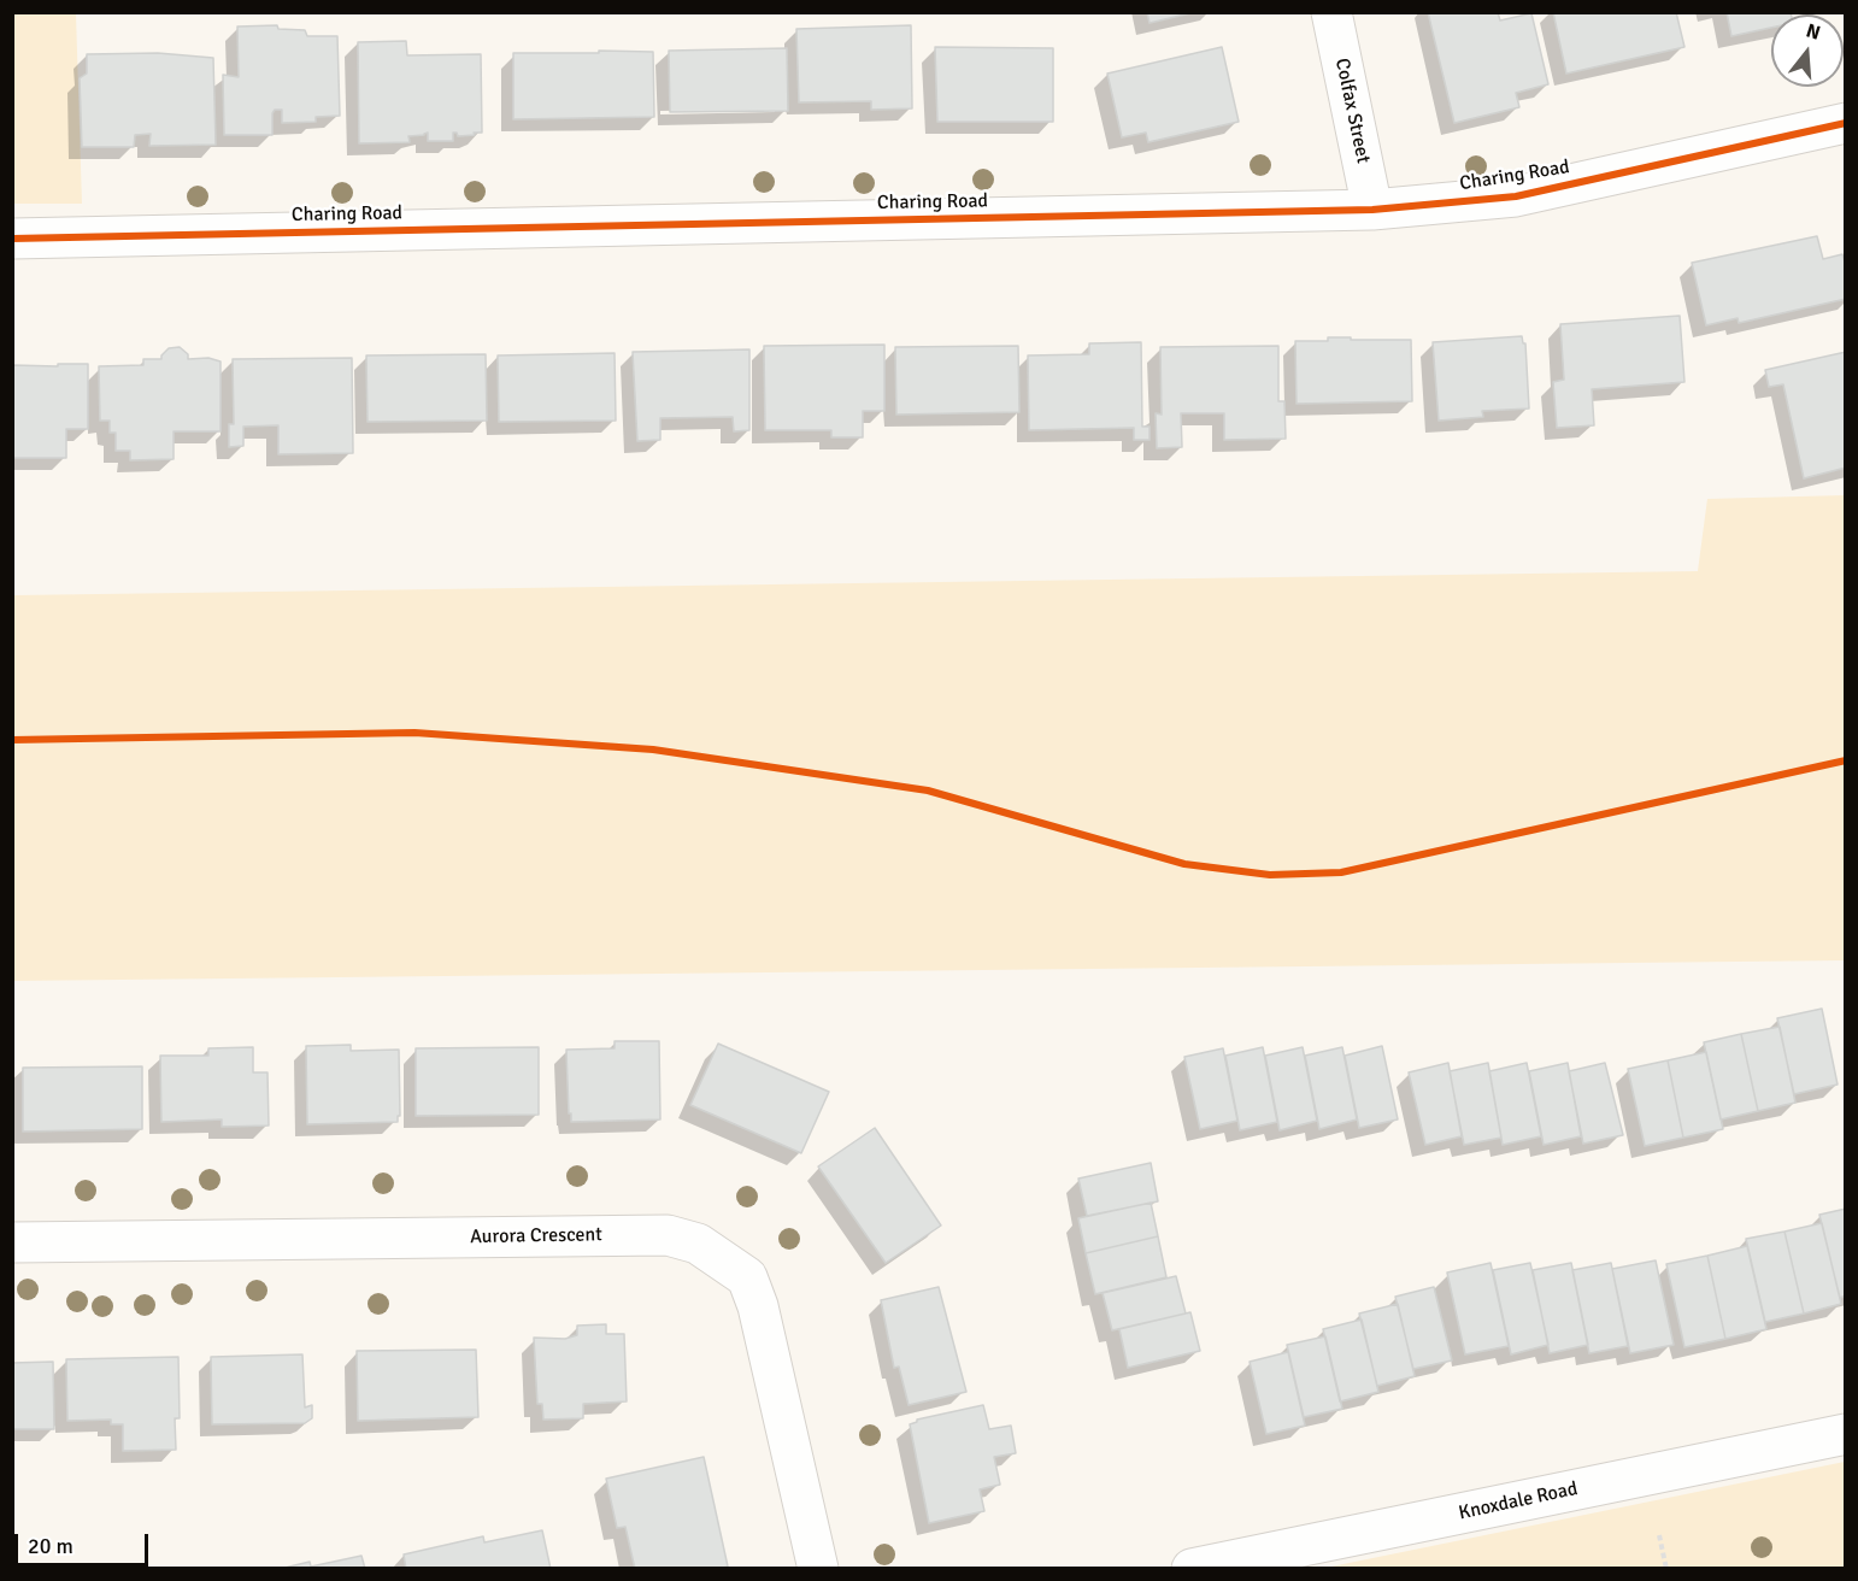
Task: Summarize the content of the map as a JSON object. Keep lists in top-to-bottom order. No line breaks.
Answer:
{"streets":{"street":["Colfax Street","Charing Road","Aurora Crescent","Knoxdale Road"]},"crossings":[["Colfax Street","Charing Road"]],"scale_bar":"20 m","north":"top"}
